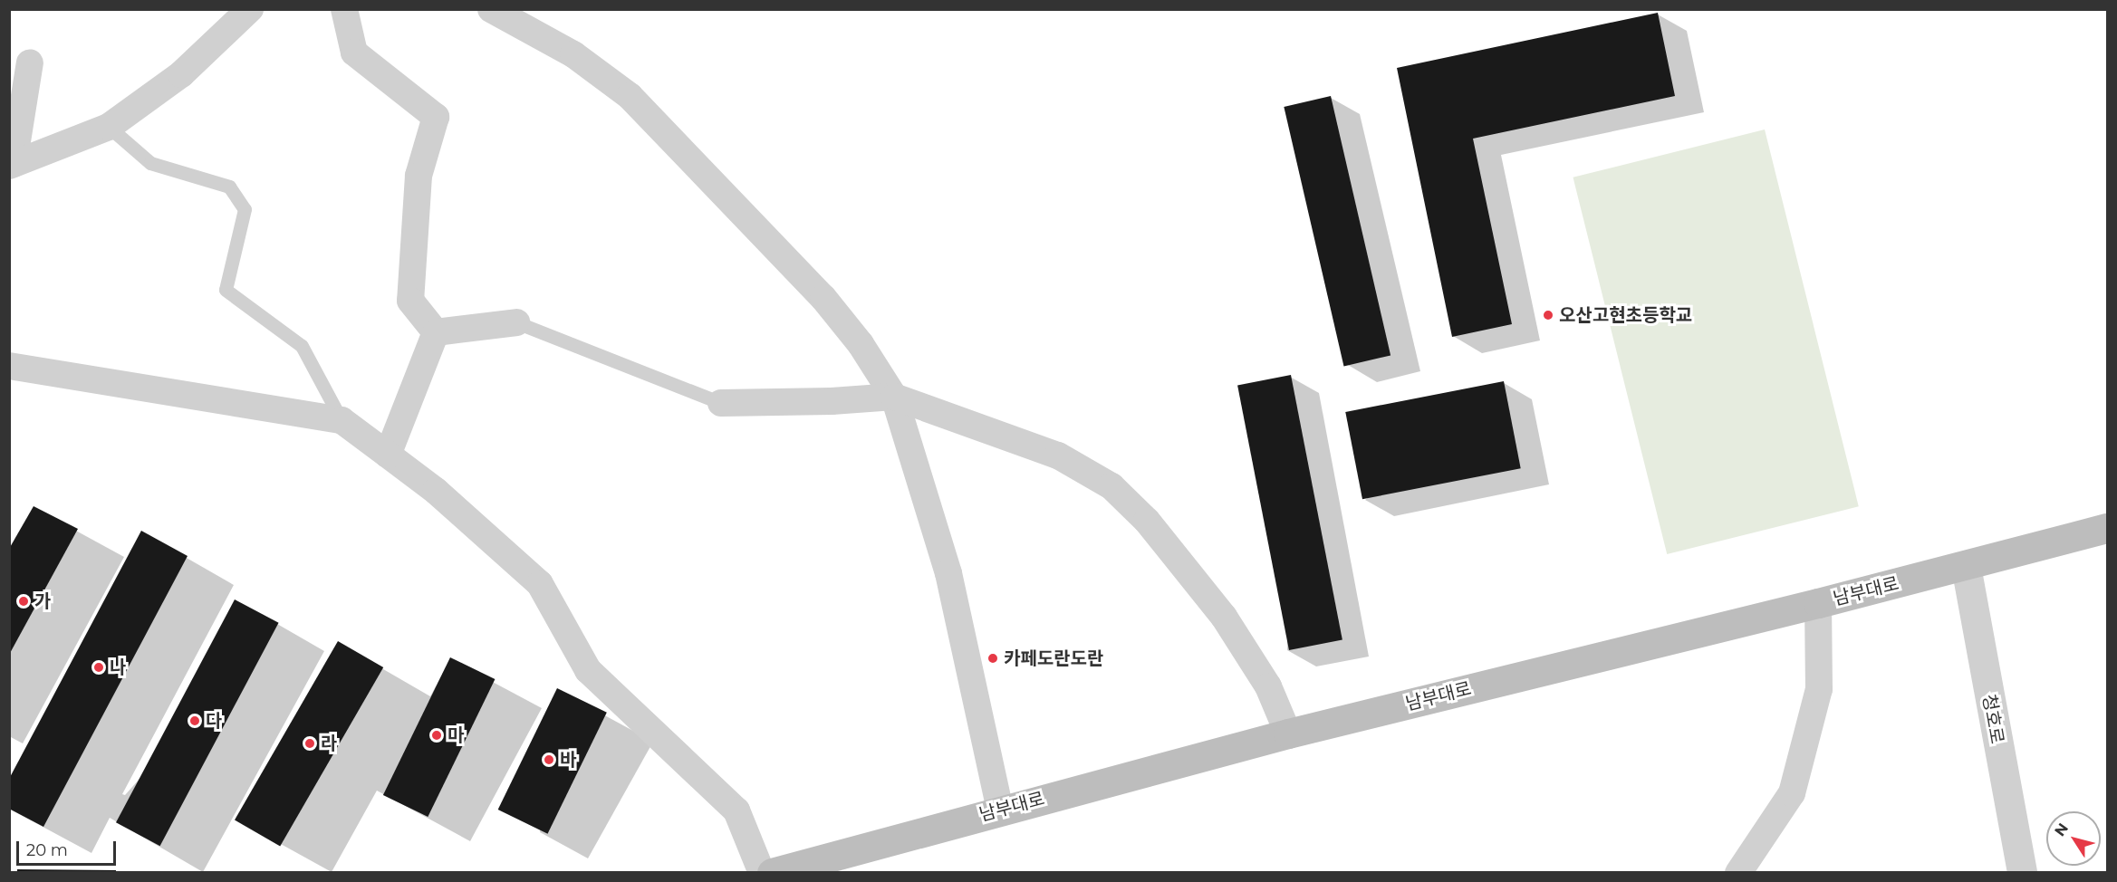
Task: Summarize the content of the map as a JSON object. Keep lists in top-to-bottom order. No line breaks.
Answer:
{"streets":{"main road":["남부대로"],"street":["청호로"]},"crossings":[["남부대로","청호로"]],"places":["오산고현초등학교","가","카페도란도란","나","다","마","라","바"],"scale_bar":"20 m","north":"top left"}
